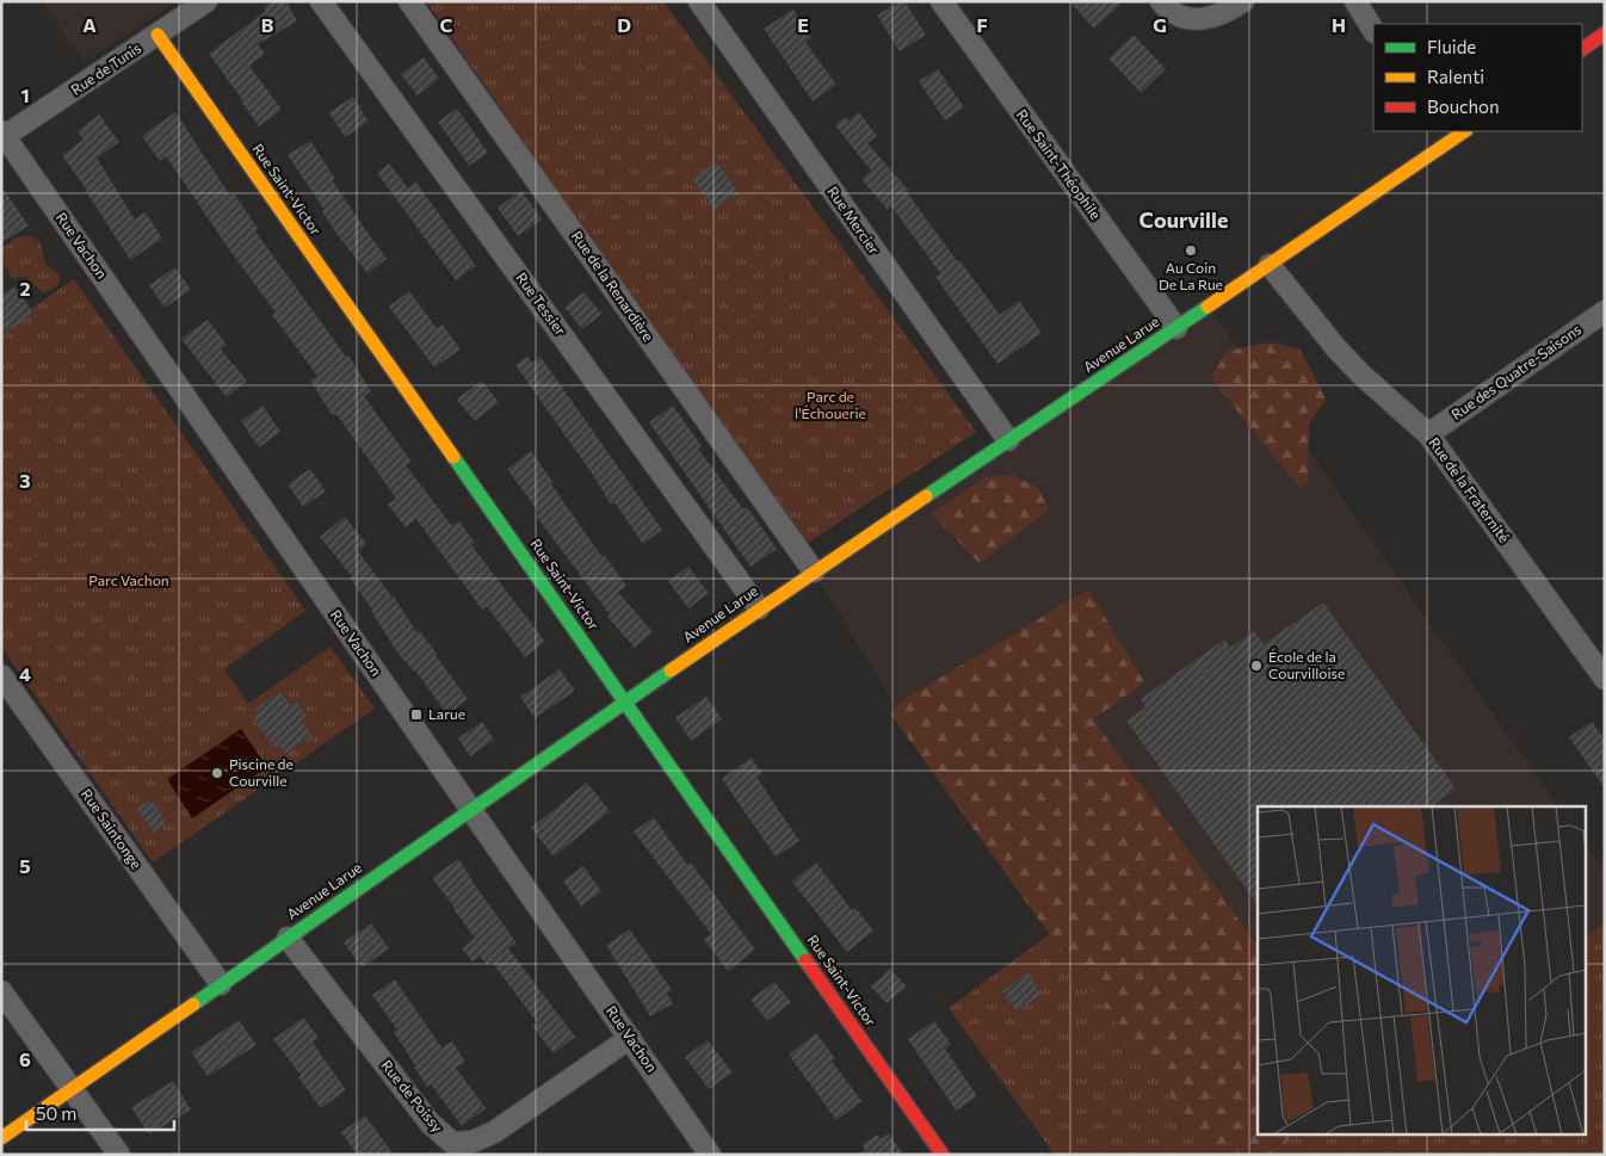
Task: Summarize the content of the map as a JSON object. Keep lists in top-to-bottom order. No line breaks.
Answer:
{"streets":{"street":["Rue de Tunis","Rue Saint-Théophile","Rue Saint-Victor","Rue Mercier","Rue Vachon","Rue de la Renardière","Rue Tessier","Avenue Larue","Rue des Quatre-Saisons","Rue de la Fraternité","Rue Saintonge","Rue de Poissy"]},"crossings":[["Rue de Tunis","Rue Saint-Victor"],["Rue de Tunis","Rue Vachon"],["Rue Saint-Théophile","Avenue Larue"],["Rue Saint-Victor","Avenue Larue"],["Rue Mercier","Avenue Larue"],["Rue Vachon","Avenue Larue"],["Rue Vachon","Rue de Poissy"],["Rue de la Renardière","Avenue Larue"],["Rue Tessier","Avenue Larue"],["Avenue Larue","Rue de la Fraternité"],["Avenue Larue","Rue Saintonge"],["Avenue Larue","Rue de Poissy"],["Rue des Quatre-Saisons","Rue de la Fraternité"]],"districts":["Courville"],"parks":["Parc de l'Échouerie","Parc Vachon"],"places":{"other":["Au Coin De La Rue","École de la Courvilloise","Piscine de Courville"],"transit":["Larue"]},"legend":["Fluide","Ralenti","Bouchon"],"scale_bar":"50 m","grid":{"columns":["A","B","C","D","E","F","G","H"],"rows":["1","2","3","4","5","6"]}}
